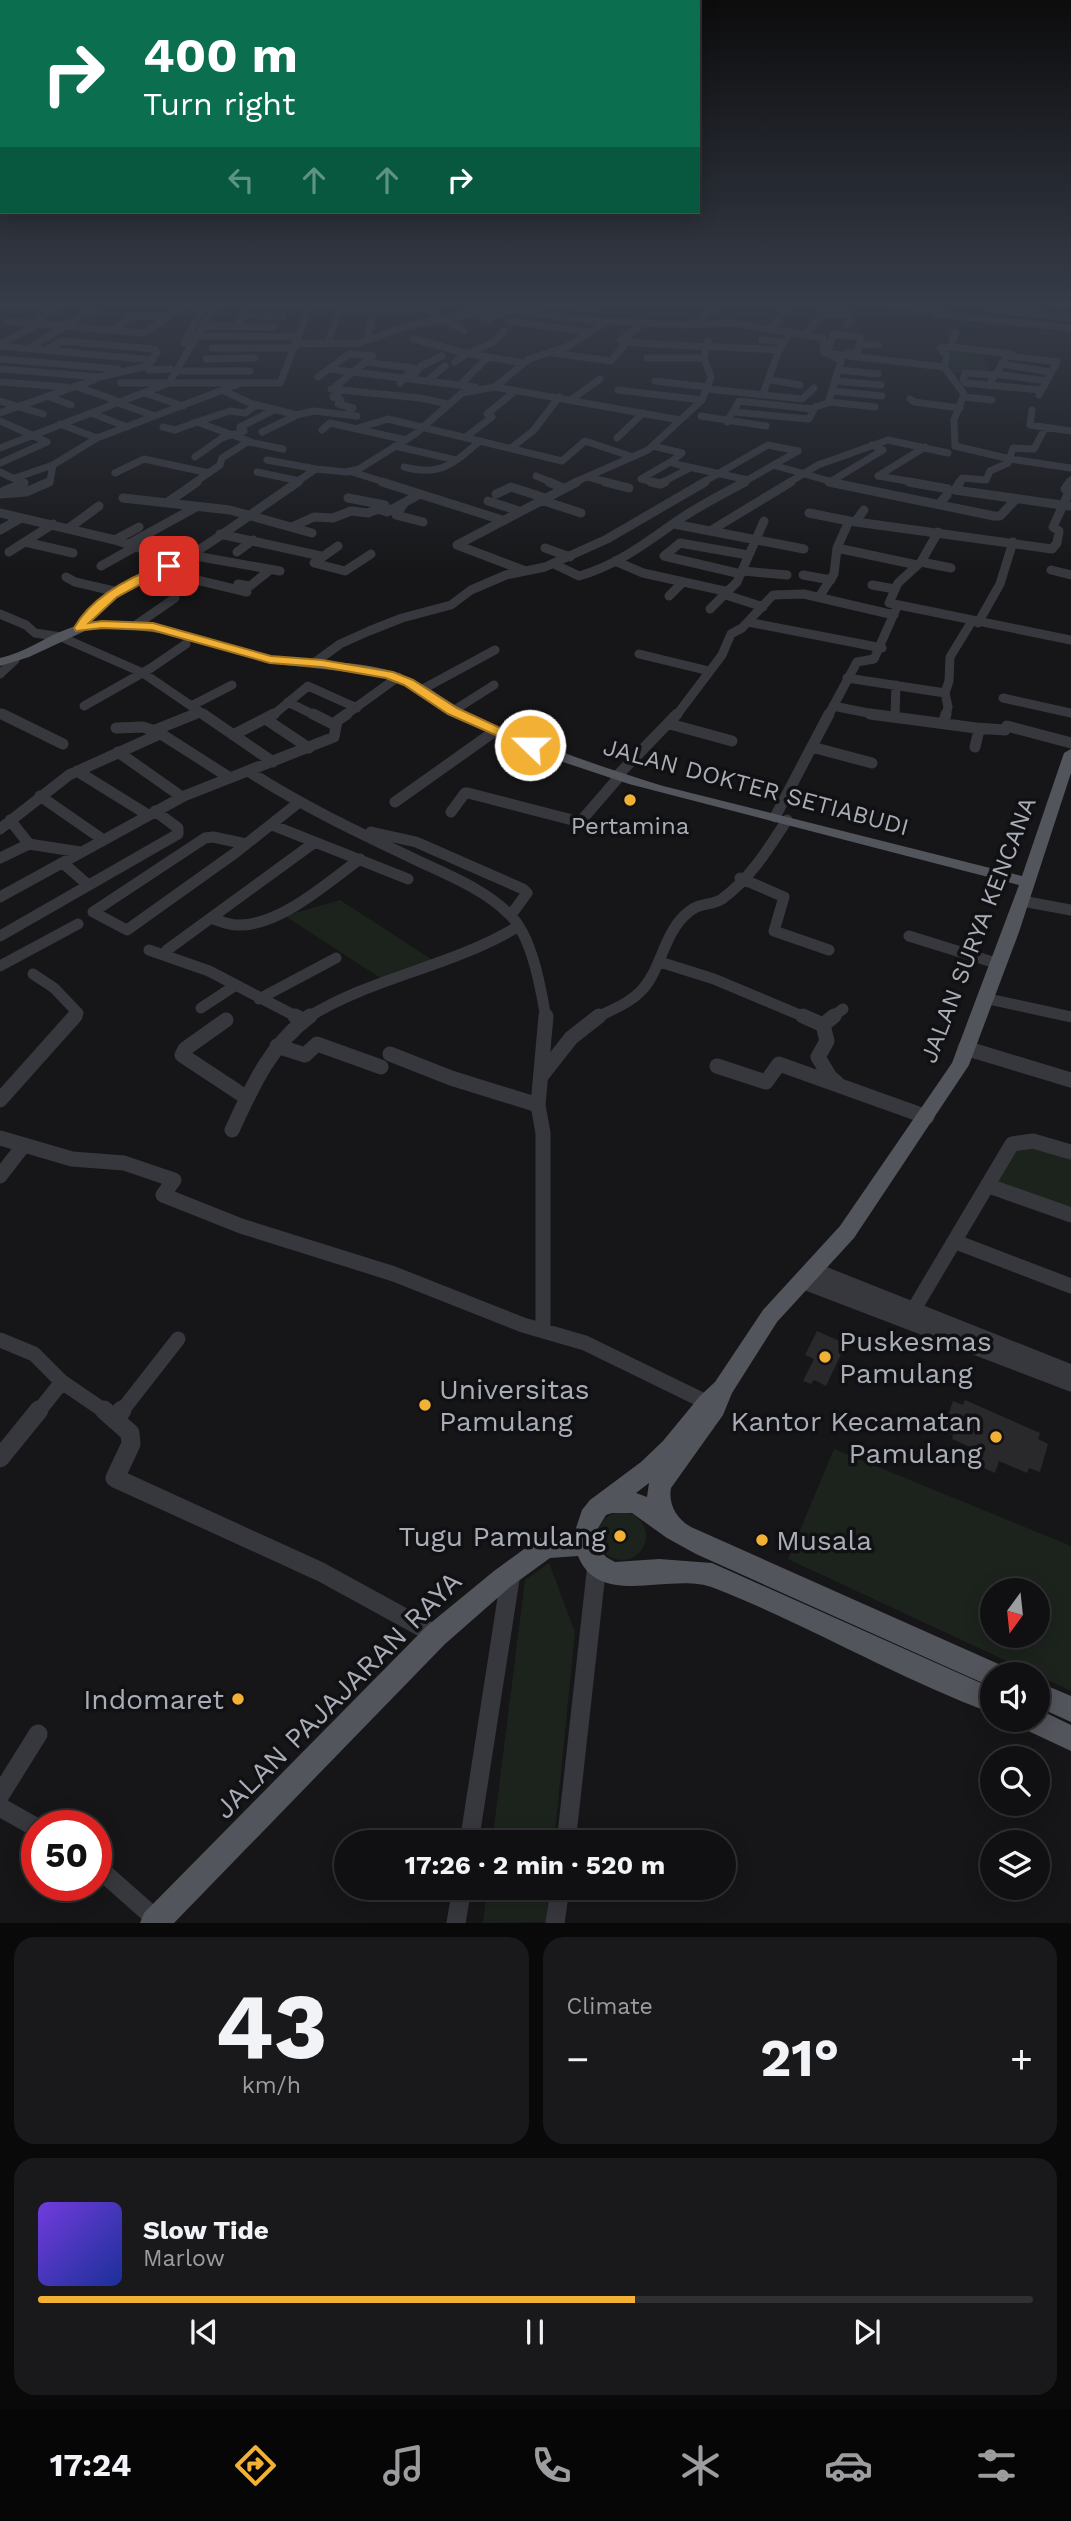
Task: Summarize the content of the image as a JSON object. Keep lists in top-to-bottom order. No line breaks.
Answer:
{"streets":{"main road":["JALAN DOKTER SETIABUDI","JALAN SURYA KENCANA","JALAN PAJAJARAN RAYA"]},"crossings":[["JALAN DOKTER SETIABUDI","JALAN SURYA KENCANA"],["JALAN SURYA KENCANA","JALAN PAJAJARAN RAYA"]],"places":["Pertamina","Puskesmas Pamulang","Universitas Pamulang","Kantor Kecamatan Pamulang","Tugu Pamulang","Musala","Indomaret"],"north":"bottom","page":{"turn":["400 m","Turn right"],"limit":"50","trip":"17:26 · 2 min · 520 m","tile":[["43","km/h"],"Climate"],"heat":["−","21°","+"],"song":["Slow Tide","Marlow"],"tabs":"17:24"}}
